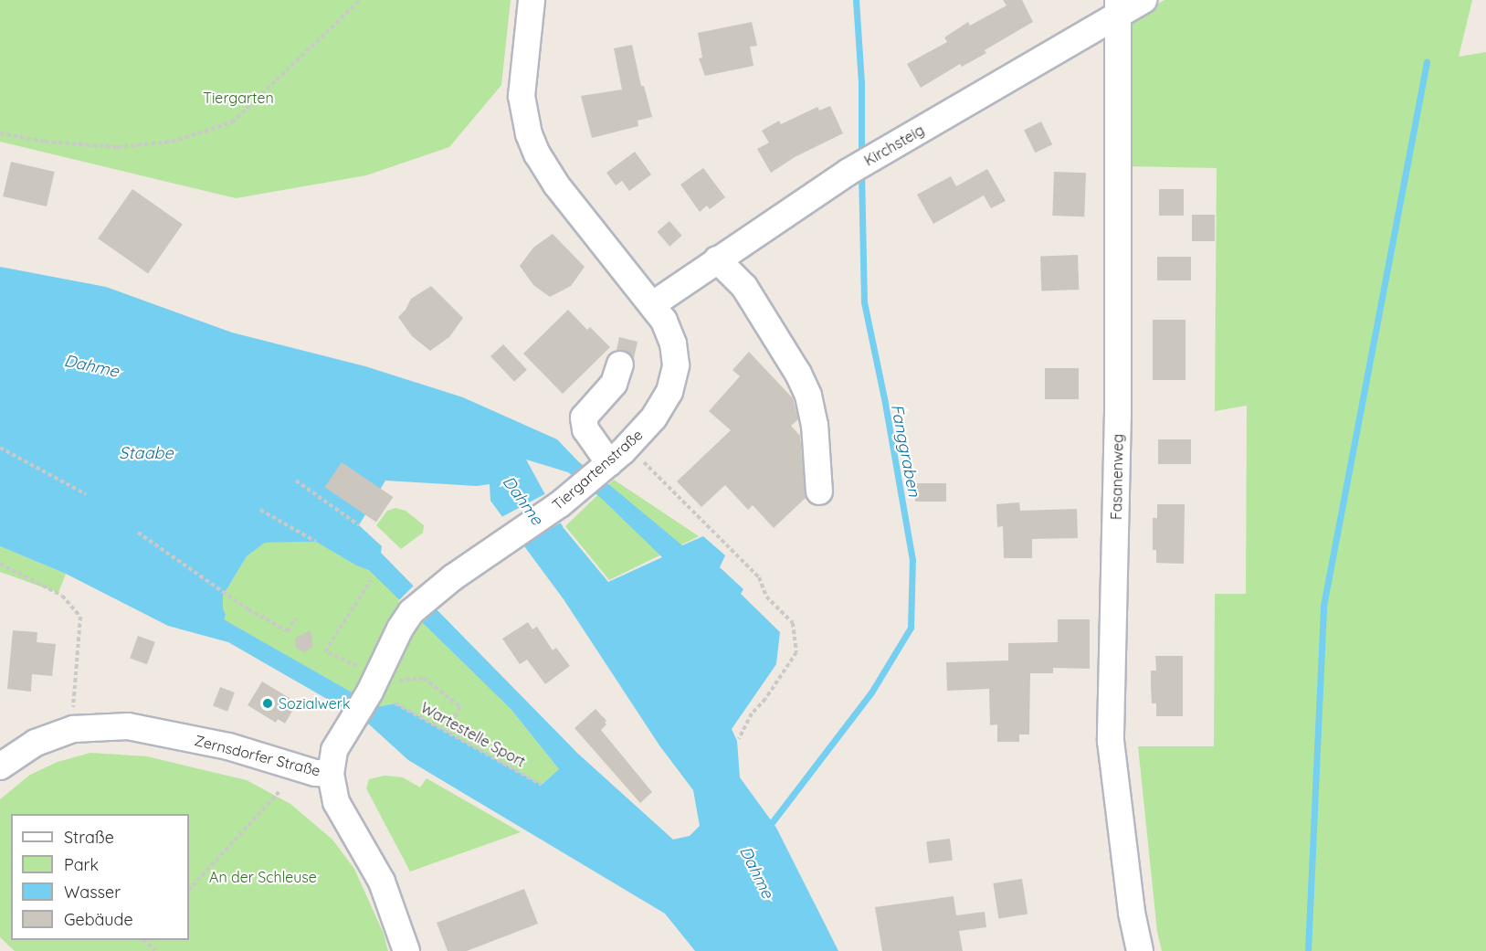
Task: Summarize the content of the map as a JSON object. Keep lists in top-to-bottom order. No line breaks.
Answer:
{"streets":{"street":["Kirchsteig","Tiergartenstraße","Fasanenweg","Zernsdorfer Straße"],"path":["Wartestelle Sport"]},"crossings":[["Kirchsteig","Tiergartenstraße"],["Kirchsteig","Fasanenweg"],["Tiergartenstraße","Zernsdorfer Straße"]],"water":["Dahme","Fanggraben","Staabe"],"parks":["Tiergarten","An der Schleuse"],"places":["Sozialwerk"],"legend":["Straße","Park","Wasser","Gebäude"]}
